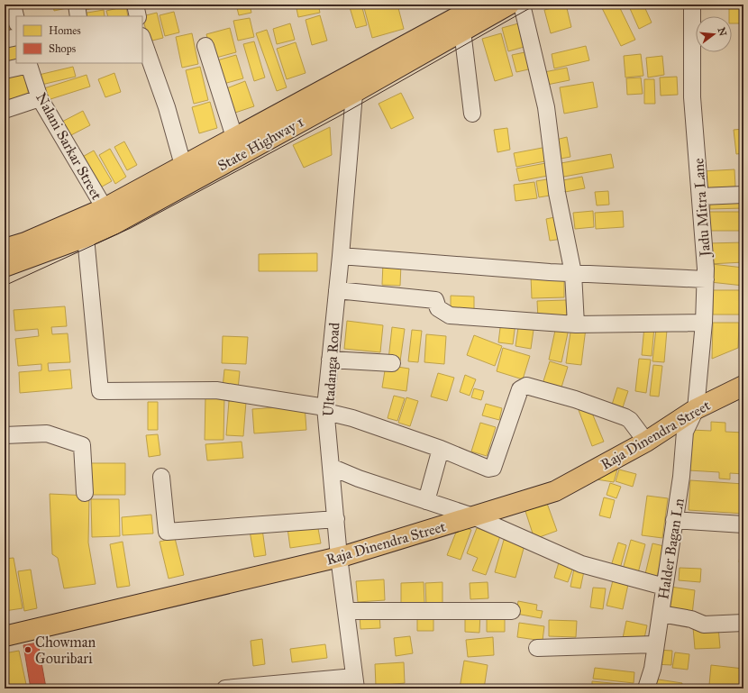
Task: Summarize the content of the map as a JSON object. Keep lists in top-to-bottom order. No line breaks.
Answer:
{"streets":{"main road":["State Highway 1","Raja Dinendra Street"],"street":["Nalani Sarkar Street","Jadu Mitra Lane","Ultadanga Road","Halder Bagan Ln"]},"crossings":[["State Highway 1","Nalani Sarkar Street"],["State Highway 1","Ultadanga Road"],["Jadu Mitra Lane","Raja Dinendra Street"],["Jadu Mitra Lane","Halder Bagan Ln"],["Ultadanga Road","Raja Dinendra Street"],["Raja Dinendra Street","Halder Bagan Ln"]],"places":["Chowman Gouribari"],"legend":["Homes","Shops"],"north":"right"}
